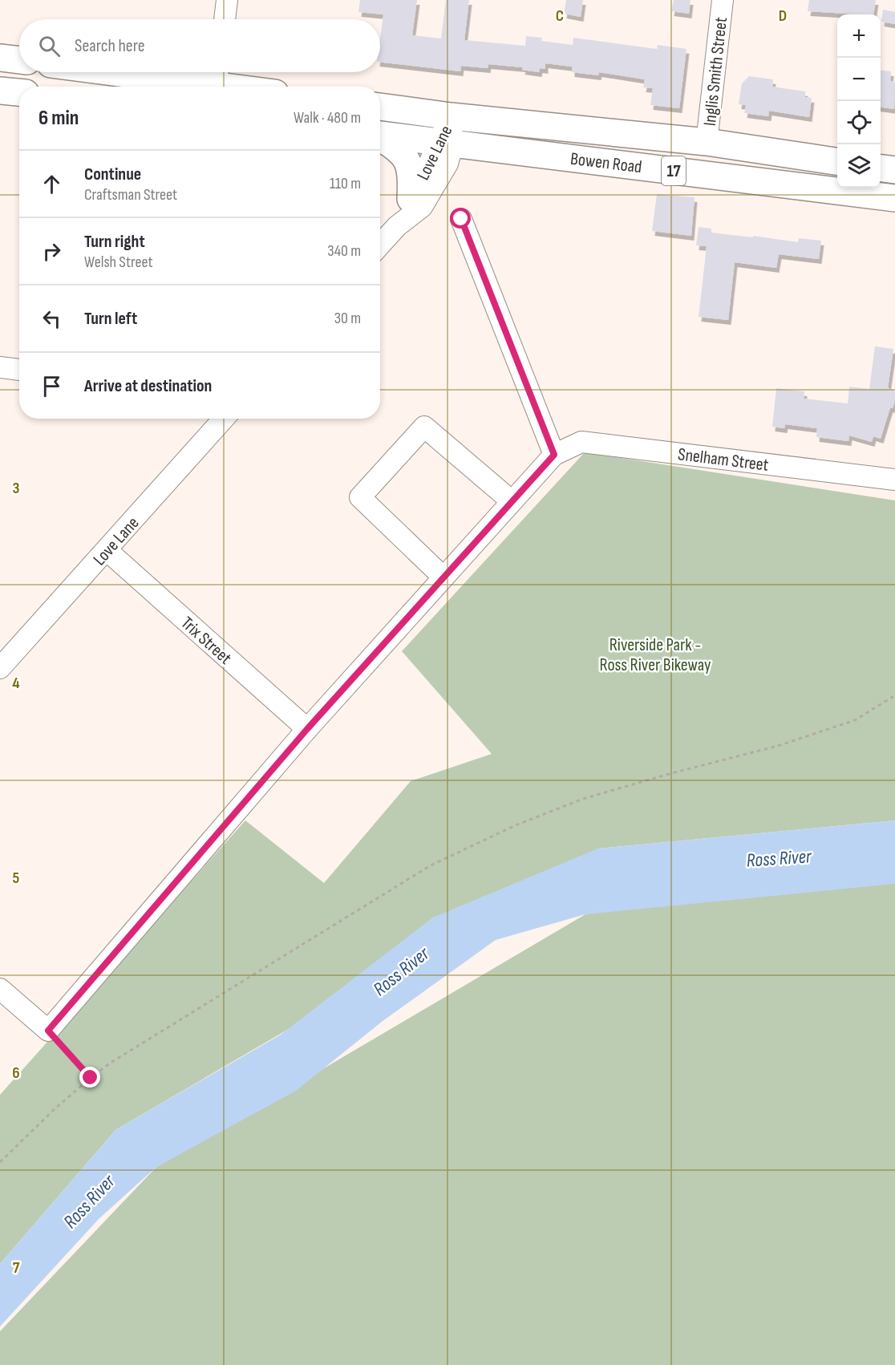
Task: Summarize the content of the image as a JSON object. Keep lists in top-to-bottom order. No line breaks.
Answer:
{"streets":{"main road":["Bowen Road","17"],"street":["Inglis Smith Street","Love Lane","Snelham Street","Trix Street"]},"crossings":[["Inglis Smith Street","Bowen Road"],["Love Lane","Bowen Road"],["Love Lane","Trix Street"]],"water":["Ross River"],"parks":["Riverside Park - Ross River Bikeway"],"page":{"map_buttons":["+","−"],"search":"Search here","heading":["6 min","Walk · 480 m"],"list":[["Continue","Craftsman Street","110 m"],["Turn right","Welsh Street","340 m"],["Turn left","30 m"],"Arrive at destination"]},"grid":{"columns":["C","D"],"rows":["3","4","5","6","7"]}}
